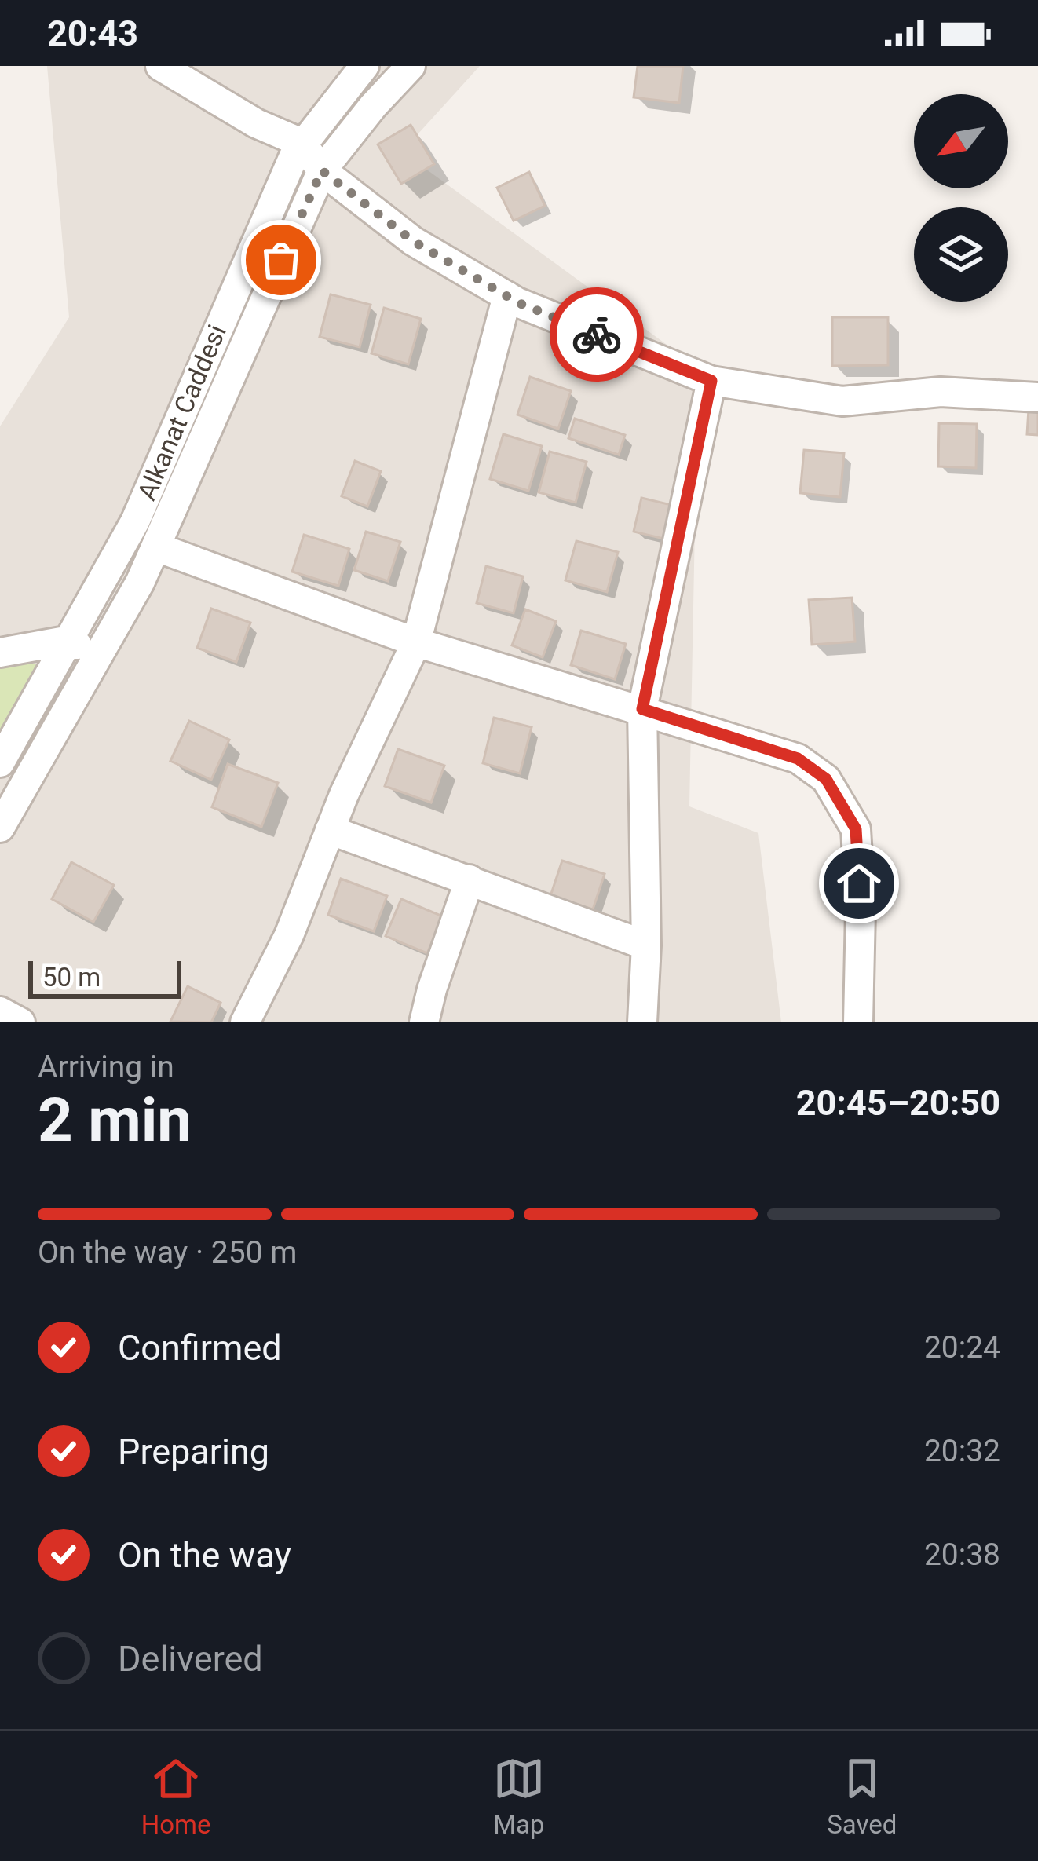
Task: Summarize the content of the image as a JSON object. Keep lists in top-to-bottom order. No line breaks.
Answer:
{"streets":{"street":["Alkanat Caddesi"]},"scale_bar":"50 m","north":"bottom left","page":{"status":"20:43","scale":"50 m","heading":["2 min","Arriving in","20:45–20:50"],"bar":"On the way · 250 m","list":[["Confirmed","20:24"],["Preparing","20:32"],["On the way","20:38"],"Delivered"],"tabs":["Home","Map","Saved"]}}
